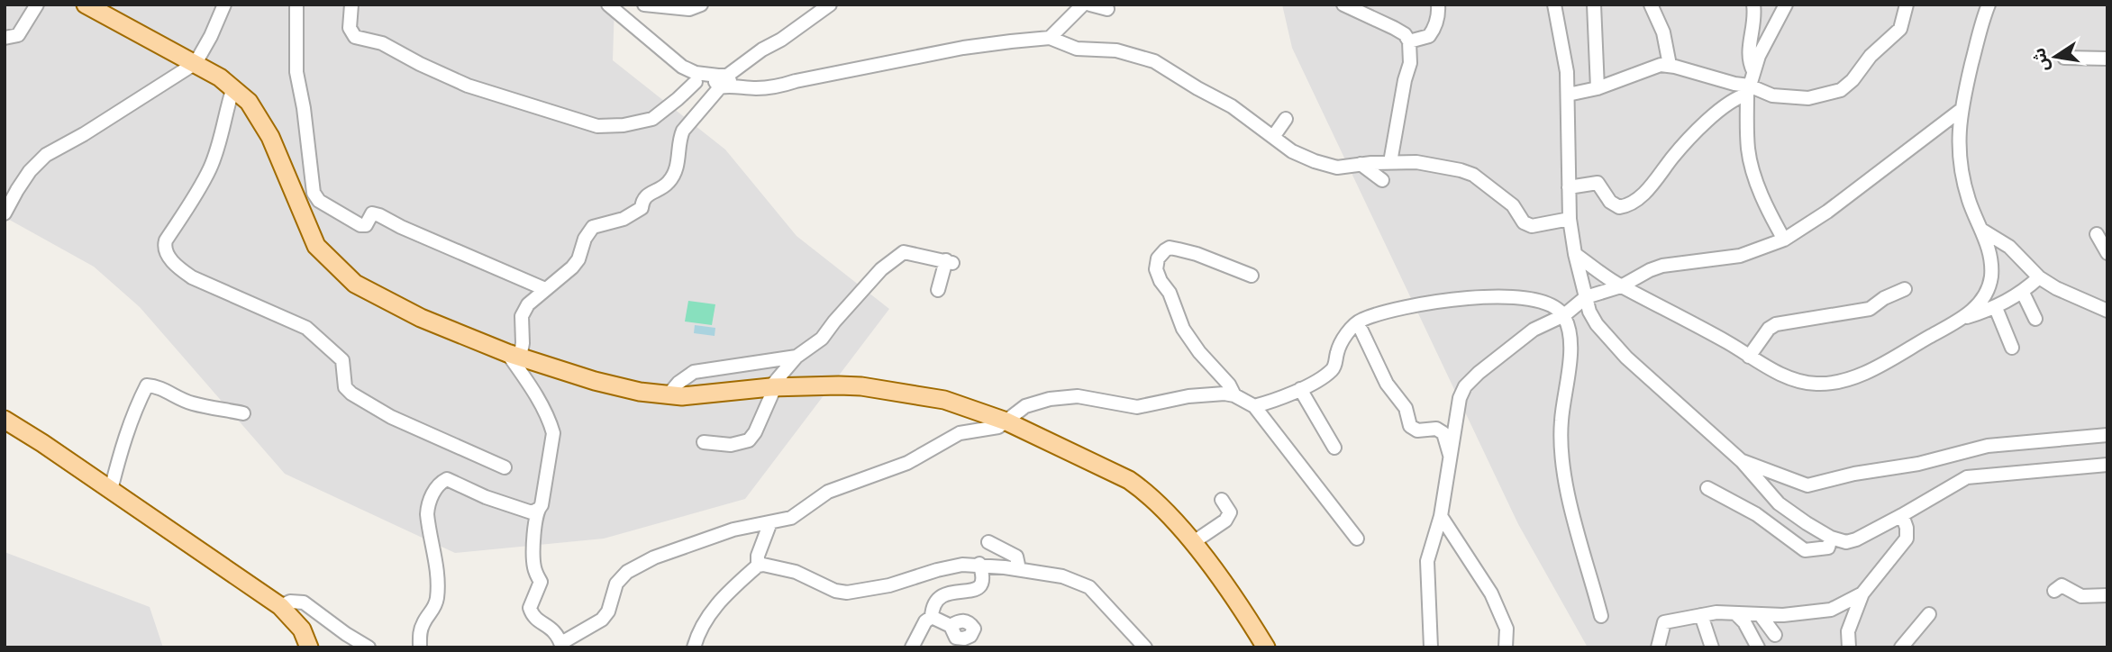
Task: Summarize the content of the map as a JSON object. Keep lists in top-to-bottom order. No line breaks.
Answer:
{"north":"left"}
